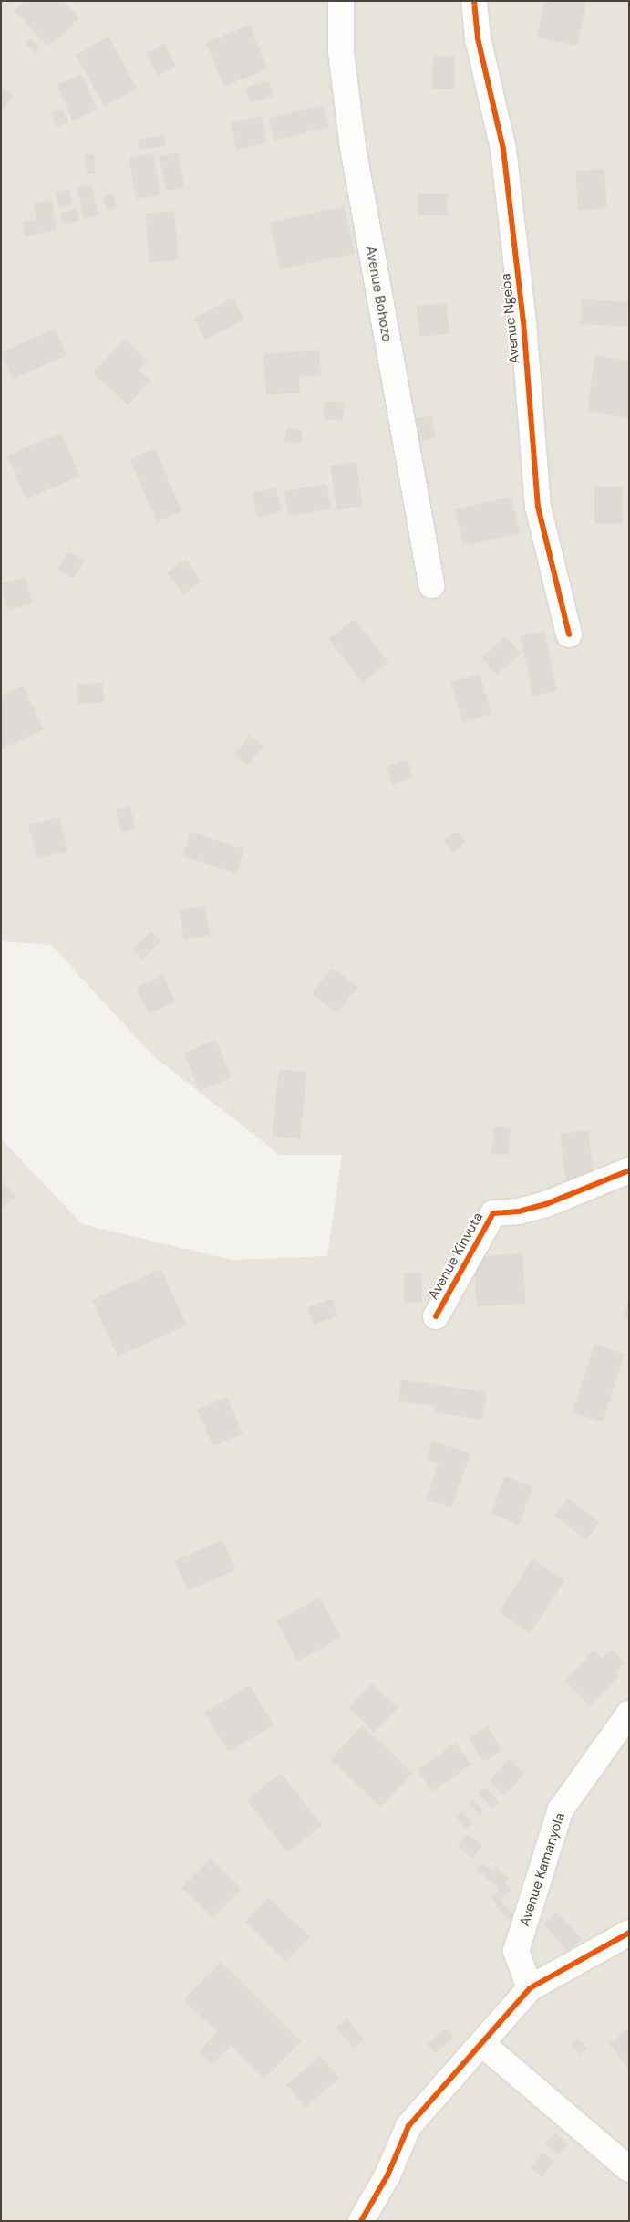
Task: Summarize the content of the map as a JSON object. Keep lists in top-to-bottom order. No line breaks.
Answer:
{"streets":{"street":["Avenue Bohozo","Avenue Ngeba","Avenue Kinvuta","Avenue Kamanyola"]}}
